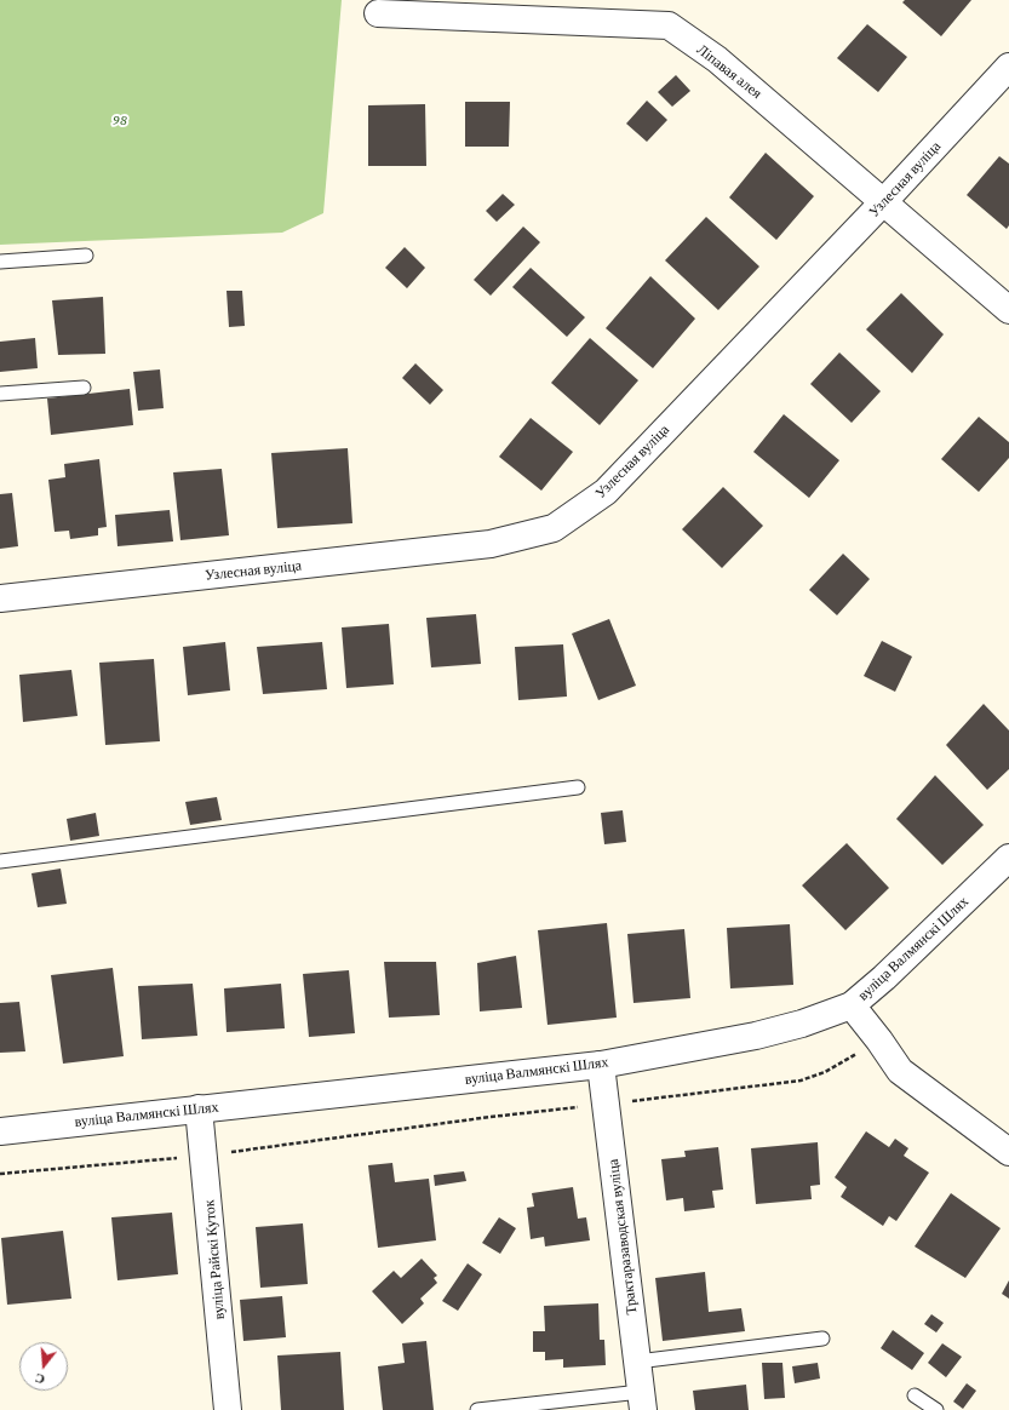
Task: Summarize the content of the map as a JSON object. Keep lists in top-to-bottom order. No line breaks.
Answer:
{"streets":{"street":["Ліпавая алея","Узлесная вуліца","вуліца Валмянскі Шлях","Трактаразаводская вуліца","вуліца Райскі Куток"]},"crossings":[["Ліпавая алея","Узлесная вуліца"],["вуліца Валмянскі Шлях","Трактаразаводская вуліца"],["вуліца Валмянскі Шлях","вуліца Райскі Куток"]],"parks":["98"],"north":"bottom"}
